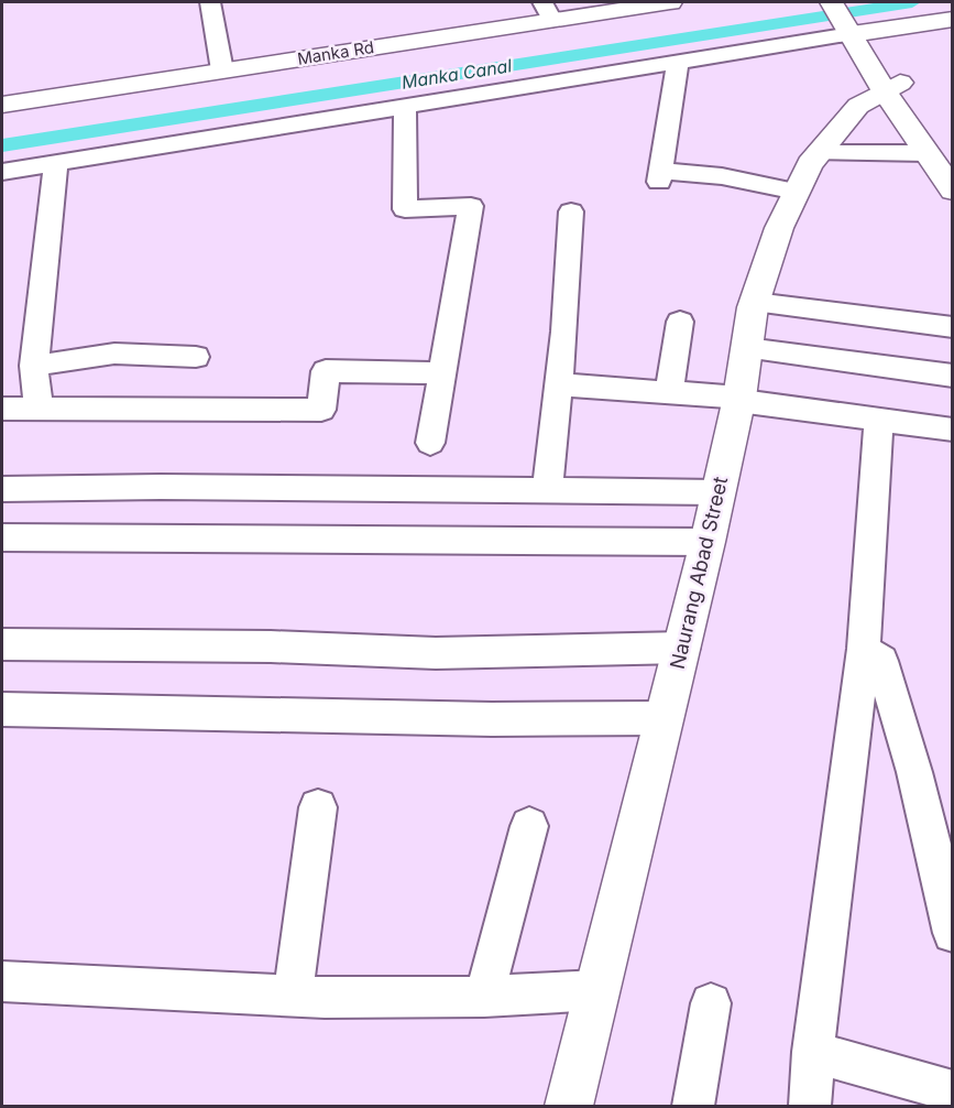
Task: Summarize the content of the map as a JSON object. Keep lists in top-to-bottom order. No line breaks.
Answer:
{"streets":{"main road":["Manka Rd","Naurang Abad Street"]},"water":["Manka Canal"]}
